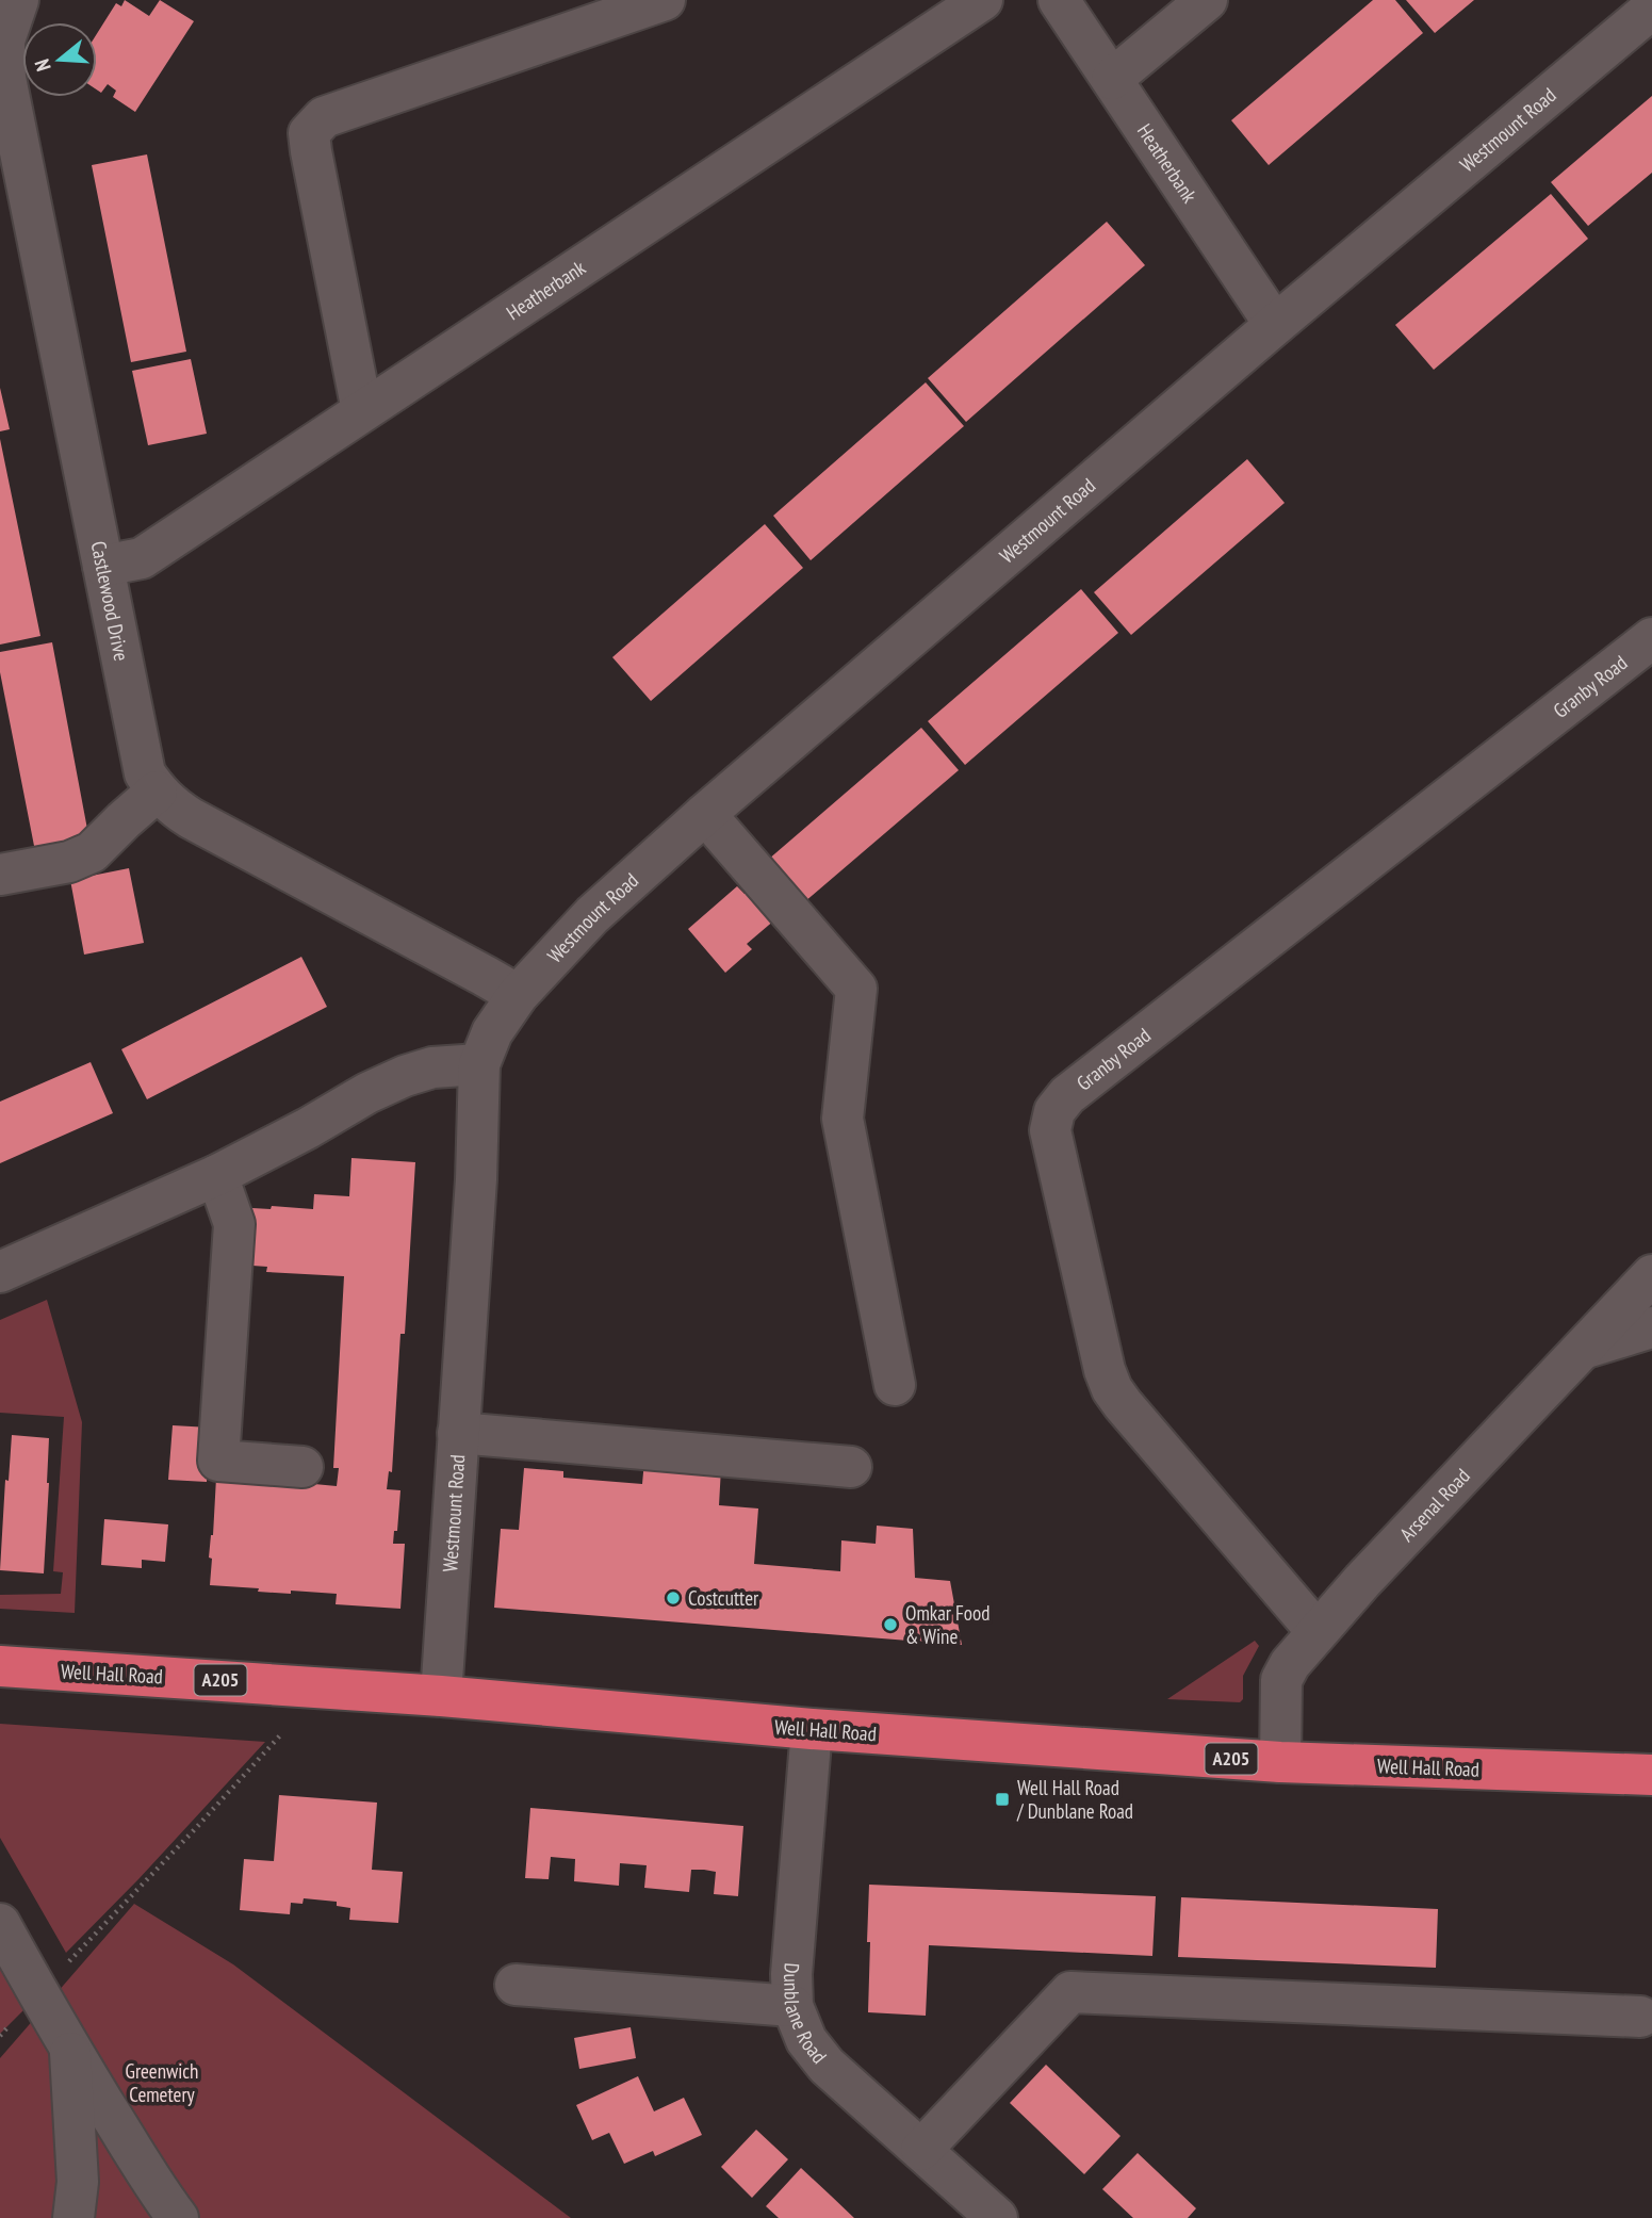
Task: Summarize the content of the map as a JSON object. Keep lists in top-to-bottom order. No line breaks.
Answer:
{"streets":{"highway":["Well Hall Road","A205"],"street":["Westmount Road","Heatherbank","Castlewood Drive","Granby Road","Arsenal Road","Dunblane Road"]},"crossings":[["Westmount Road","Heatherbank"],["Westmount Road","Castlewood Drive"],["Westmount Road","Well Hall Road"],["Heatherbank","Castlewood Drive"],["Granby Road","Arsenal Road"],["Arsenal Road","Well Hall Road"],["Well Hall Road","Dunblane Road"]],"parks":["Greenwich Cemetery"],"places":{"other":["Costcutter","Omkar Food & Wine"],"transit":["Well Hall Road / Dunblane Road"]},"north":"left"}
